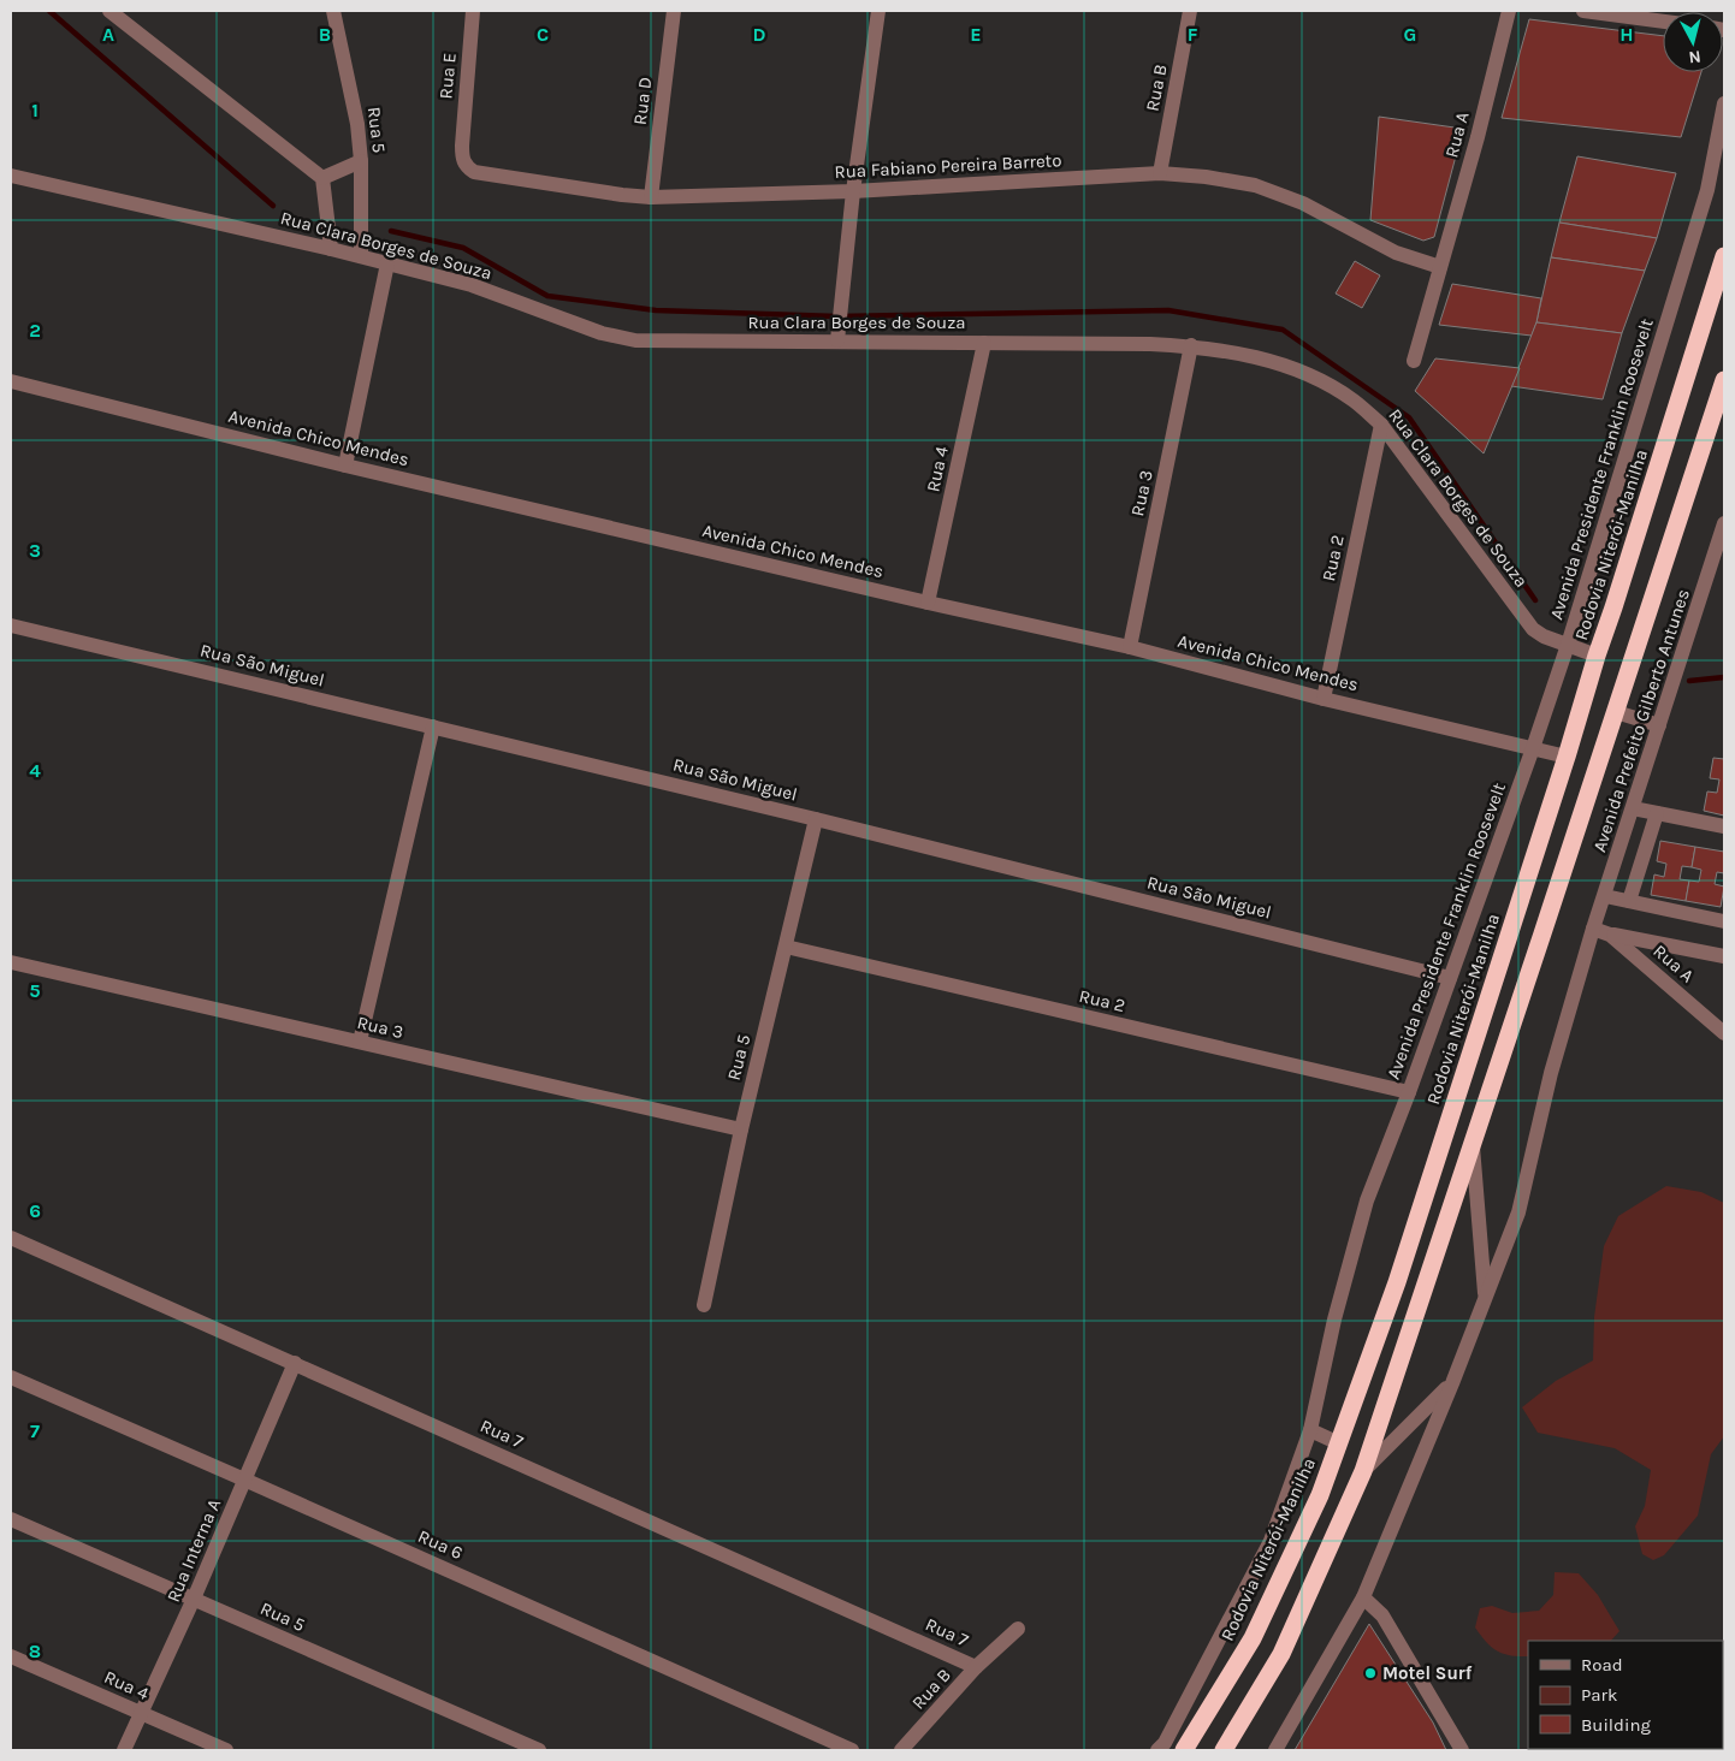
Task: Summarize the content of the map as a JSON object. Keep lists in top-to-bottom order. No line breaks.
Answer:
{"streets":{"highway":["Rodovia Niterói-Manilha"],"street":["Rua E","Rua B","Rua D","Rua 5","Rua A","Rua Fabiano Pereira Barreto","Rua Clara Borges de Souza","Avenida Chico Mendes","Rua 4","Avenida Presidente Franklin Roosevelt","Rua 3","Rua 2","Rua São Miguel","Avenida Prefeito Gilberto Antunes","Rua 7","Rua 6","Rua Interna A"]},"crossings":[["Rua E","Rua Fabiano Pereira Barreto"],["Rua B","Rua Fabiano Pereira Barreto"],["Rua B","Rua 7"],["Rua D","Rua Fabiano Pereira Barreto"],["Rua 5","Rua Clara Borges de Souza"],["Rua 5","Rua 3"],["Rua 5","Rua 2"],["Rua 5","Rua São Miguel"],["Rua 5","Rua Interna A"],["Rua A","Rua Fabiano Pereira Barreto"],["Rua A","Avenida Prefeito Gilberto Antunes"],["Rua Clara Borges de Souza","Rua 4"],["Rua Clara Borges de Souza","Avenida Presidente Franklin Roosevelt"],["Rua Clara Borges de Souza","Rua 3"],["Rua Clara Borges de Souza","Rodovia Niterói-Manilha"],["Rua Clara Borges de Souza","Rua 2"],["Avenida Chico Mendes","Rua 4"],["Avenida Chico Mendes","Avenida Presidente Franklin Roosevelt"],["Avenida Chico Mendes","Rua 3"],["Avenida Chico Mendes","Rodovia Niterói-Manilha"],["Avenida Chico Mendes","Rua 2"],["Rua 4","Rua Interna A"],["Avenida Presidente Franklin Roosevelt","Rua 2"],["Avenida Presidente Franklin Roosevelt","Rua São Miguel"],["Rua 7","Rua Interna A"],["Rua 6","Rua Interna A"]],"places":["Motel Surf"],"legend":["Road","Park","Building"],"north":"bottom","grid":{"columns":["A","B","C","D","E","F","G","H"],"rows":["1","2","3","4","5","6","7","8"]}}
